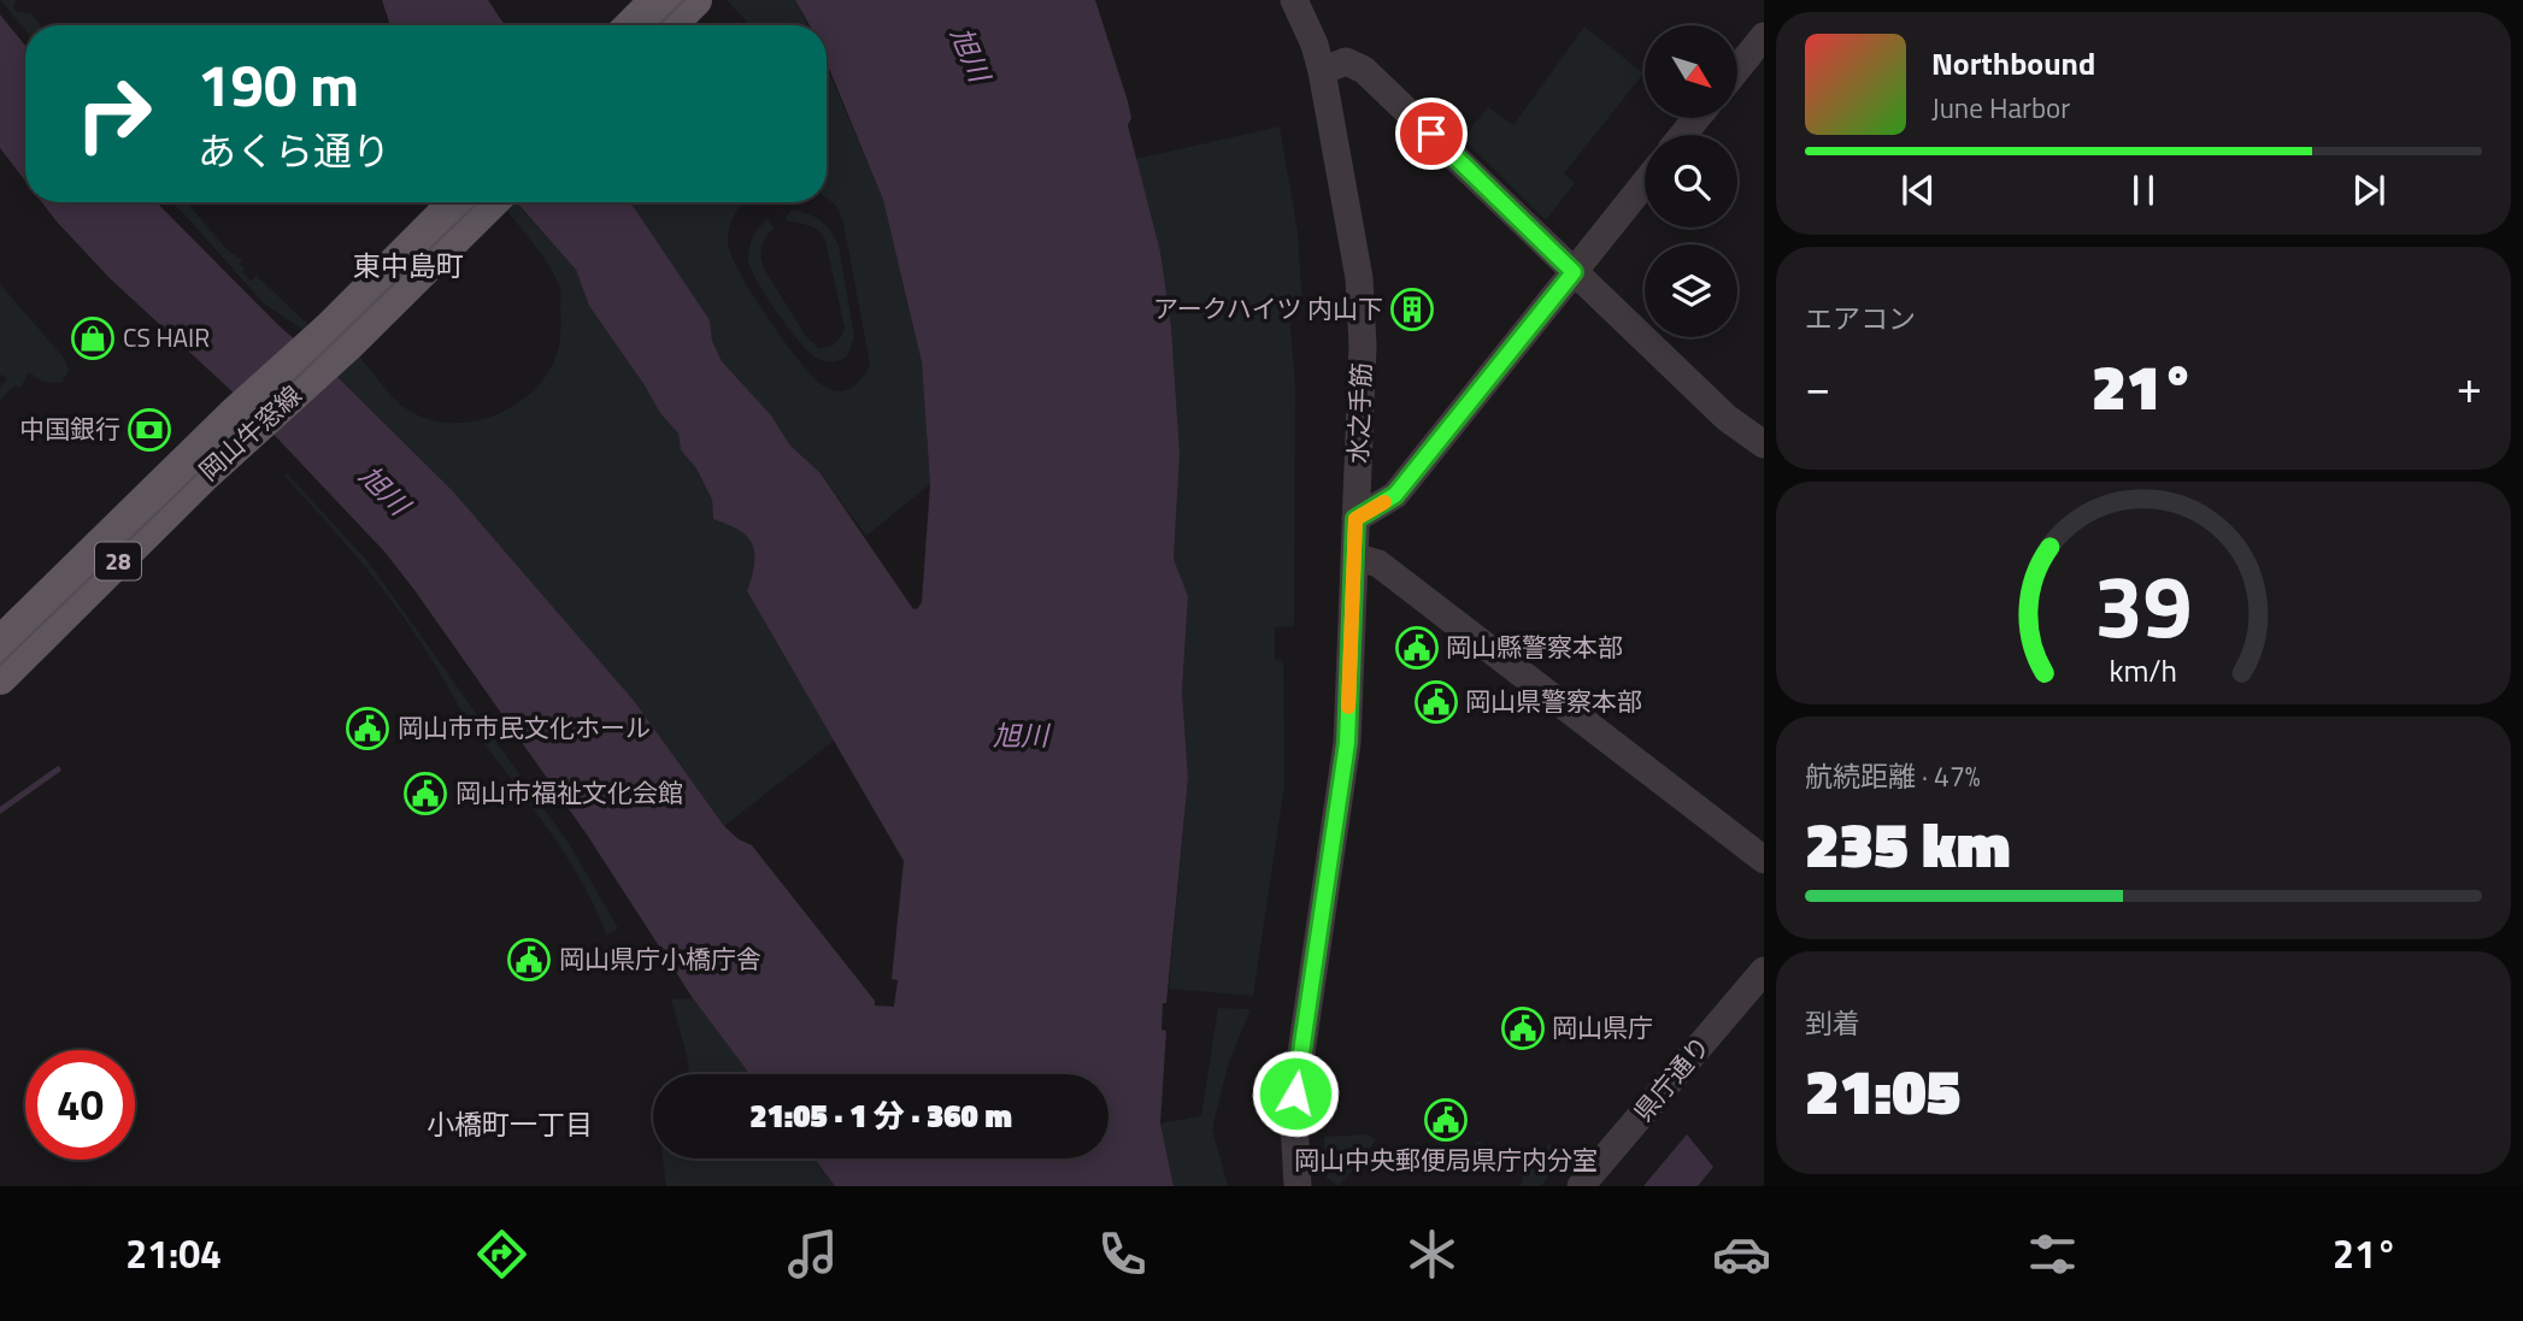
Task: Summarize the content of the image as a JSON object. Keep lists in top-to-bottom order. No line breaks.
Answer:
{"streets":{"main road":["岡山牛窓線","28"],"street":["水之手筋","県庁通り"]},"districts":["東中島町","小橋町一丁目"],"water":["旭川"],"places":{"building":["アークハイツ 内山下"],"shop":["CS HAIR"],"bank":["中国銀行"],"public building":["岡山縣警察本部","岡山県警察本部","岡山市市民文化ホール","岡山市福祉文化会館","岡山県庁小橋庁舎","岡山県庁","岡山中央郵便局県庁内分室"]},"north":"bottom right","page":{"turn":["190 m","あくら通り"],"song":["Northbound","June Harbor"],"tile":["エアコン",["航続距離 · 47%","235 km"],["到着","21:05"]],"heat":["−","21°","+"],"limit":"40","trip":"21:05 · 1 分 · 360 m","tabs":["21:04","21°"],"gauge":["39","km/h"]}}
